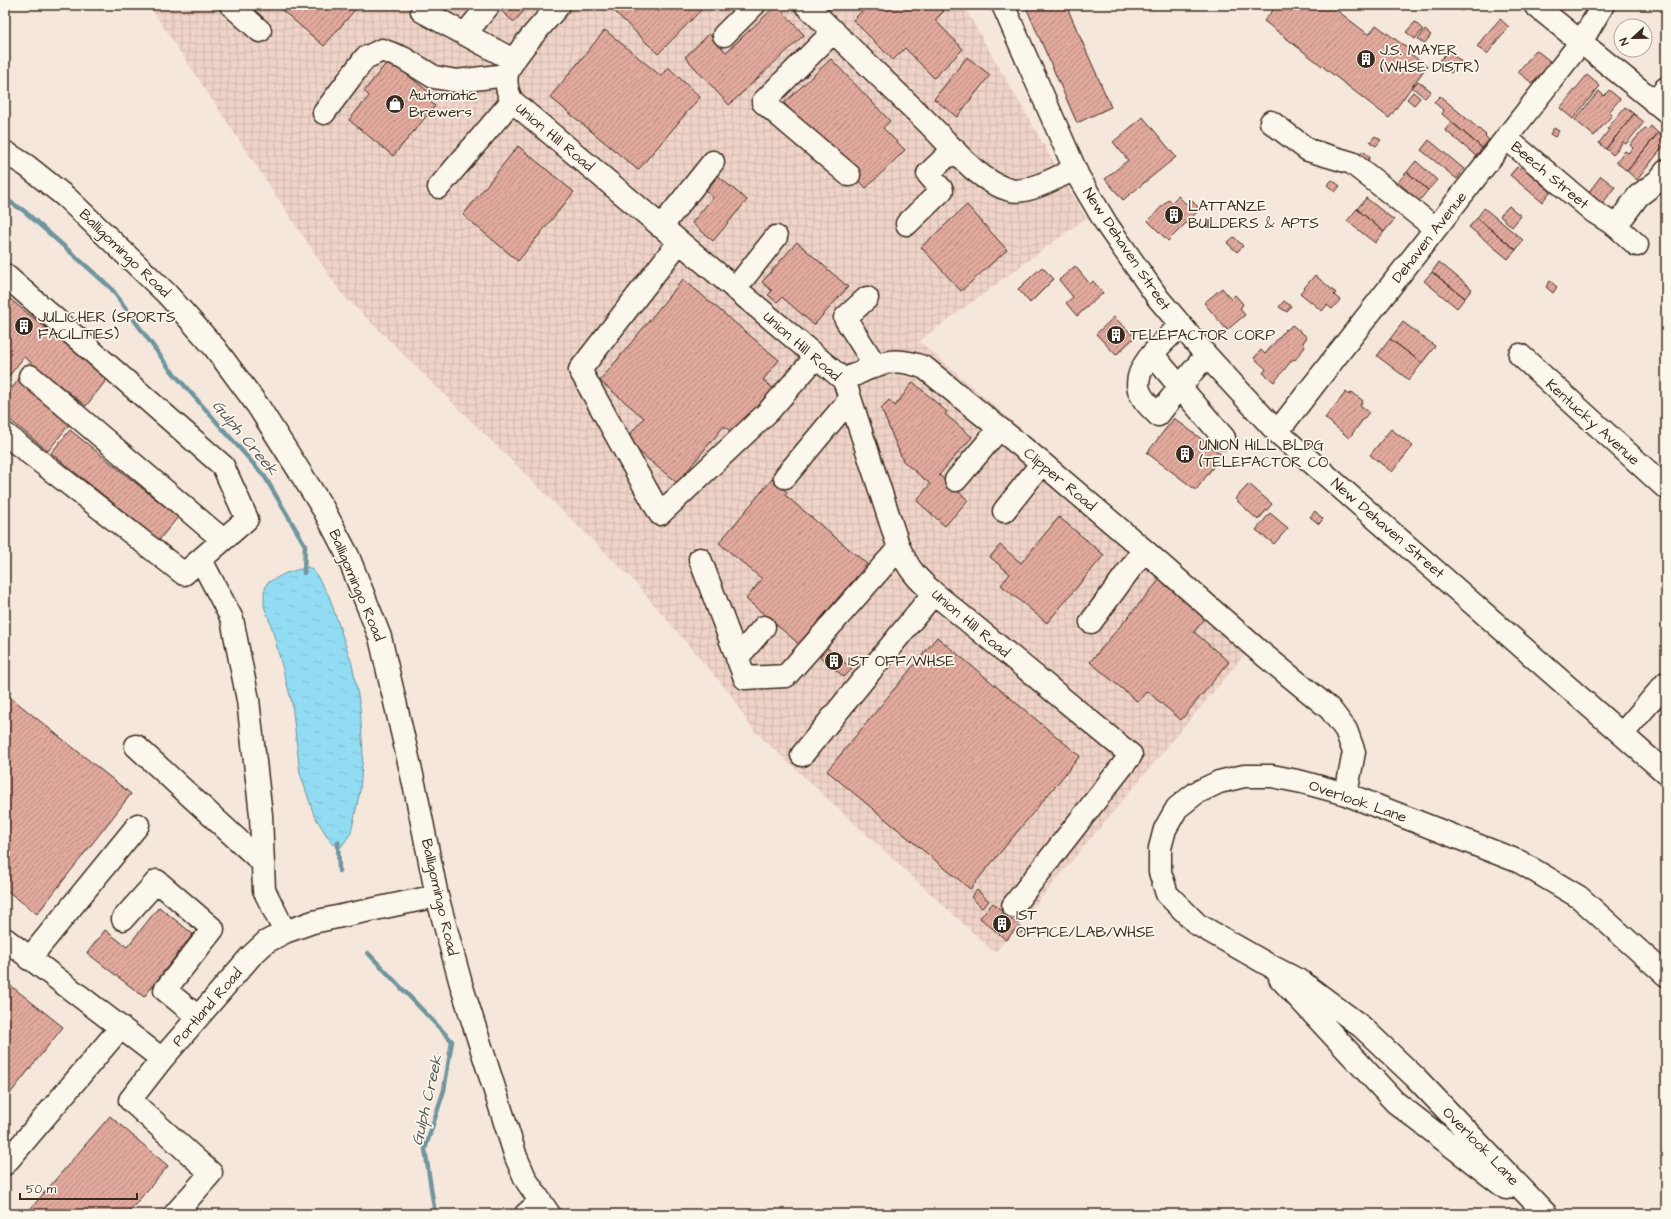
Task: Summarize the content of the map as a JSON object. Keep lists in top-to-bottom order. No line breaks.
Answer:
{"streets":{"main road":["Union Hill Road","Beech Street","Dehaven Avenue","New Dehaven Street","Balligomingo Road","Kentucky Avenue","Clipper Road","Overlook Lane","Portland Road"]},"crossings":[["Union Hill Road","Clipper Road"],["Beech Street","Dehaven Avenue"],["Dehaven Avenue","New Dehaven Street"],["Balligomingo Road","Portland Road"],["Clipper Road","Overlook Lane"]],"water":["Gulph Creek"],"places":{"building":["J.S. MAYER (WHSE DISTR)","LATTANZE BUILDERS & APTS","JULICHER (SPORTS FACILITIES)","TELEFACTOR CORP","UNION HILL BLDG (TELEFACTOR CO","1ST OFF/WHSE","1ST OFFICE/LAB/WHSE"],"shop":["Automatic Brewers"]},"scale_bar":"50 m","north":"left"}
